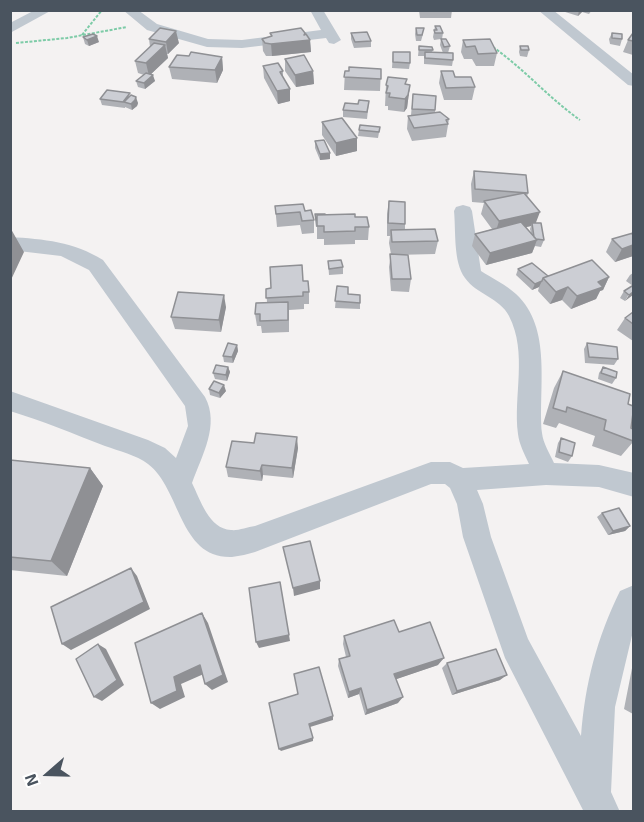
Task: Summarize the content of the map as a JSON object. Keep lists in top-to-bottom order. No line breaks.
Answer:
{"north":"left"}
